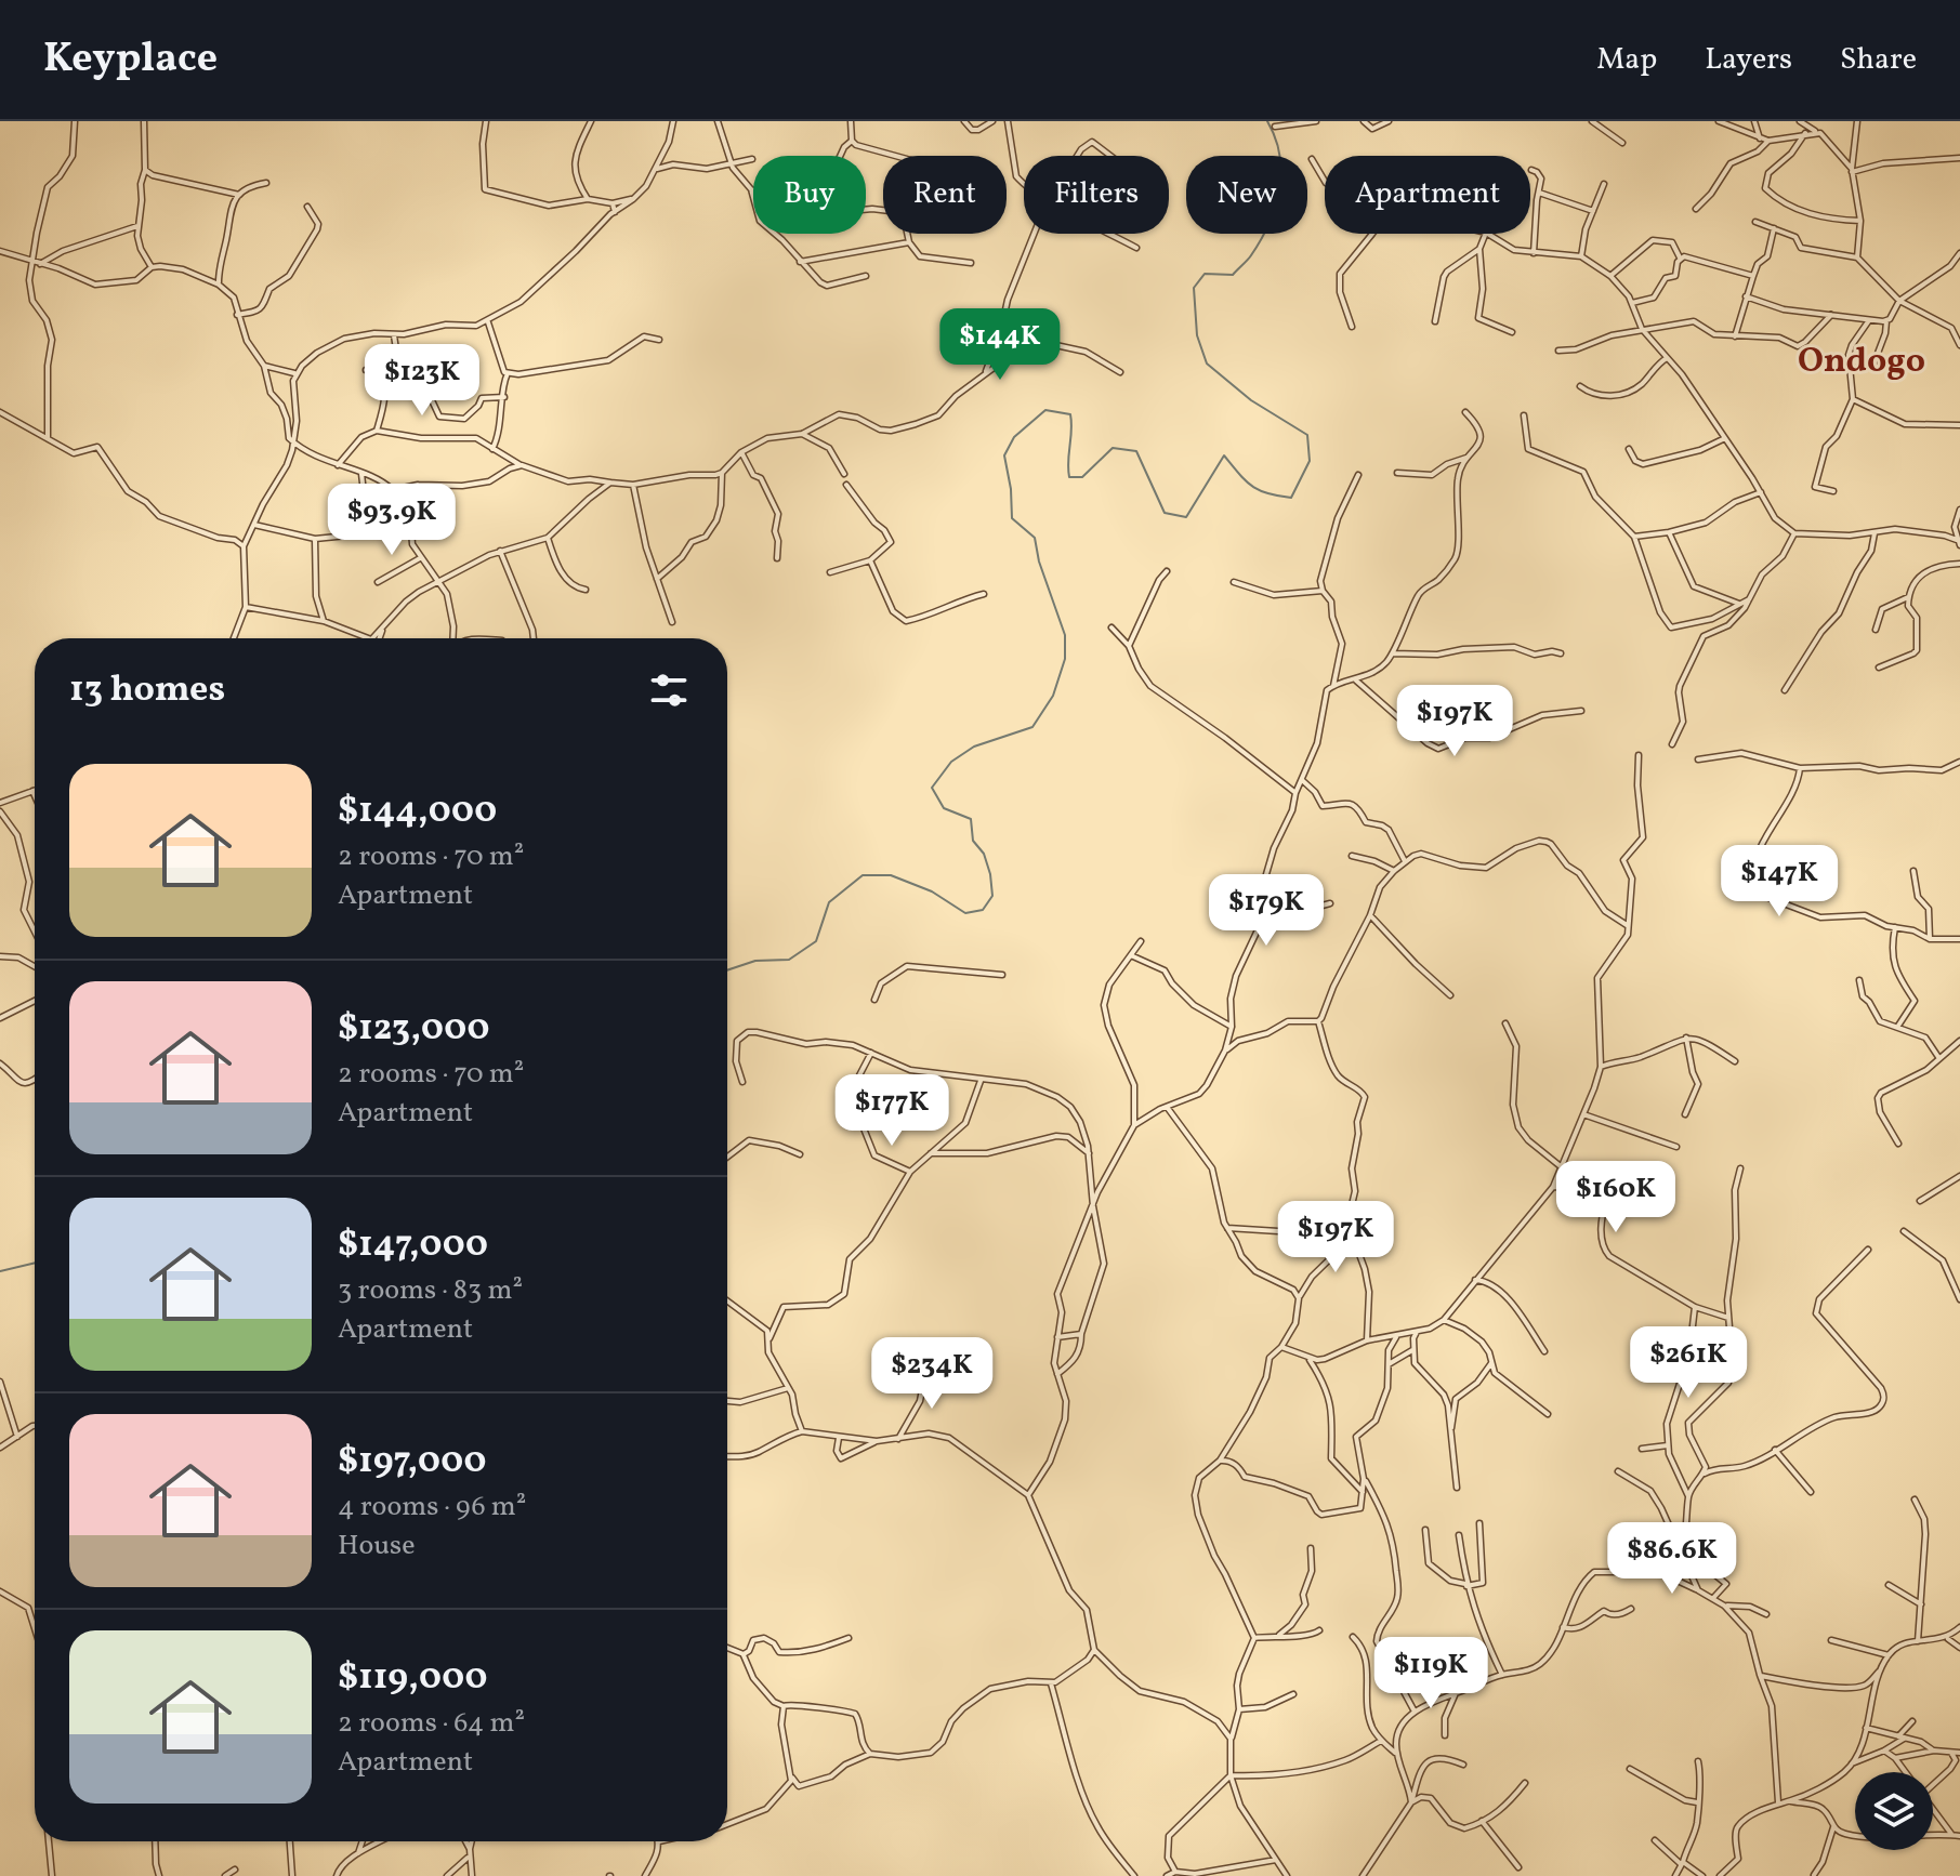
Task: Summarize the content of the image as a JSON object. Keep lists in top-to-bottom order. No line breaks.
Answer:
{"districts":["Ondogo"],"page":{"header":"Keyplace","nav":["Map","Layers","Share"],"chip":["Buy","Rent","Filters","New","Apartment"],"price":["$144K","$123K","$93.9K","$197K","$147K","$179K","$177K","$160K","$197K","$261K","$234K","$86.6K","$119K"],"heading":"13 homes","list":[{"name":"$144,000","note":"2 rooms · 70 m² · Apartment"},{"name":"$123,000","note":"2 rooms · 70 m² · Apartment"},{"name":"$147,000","note":"3 rooms · 83 m² · Apartment"},{"name":"$197,000","note":"4 rooms · 96 m² · House"},{"name":"$119,000","note":"2 rooms · 64 m² · Apartment"}]}}
